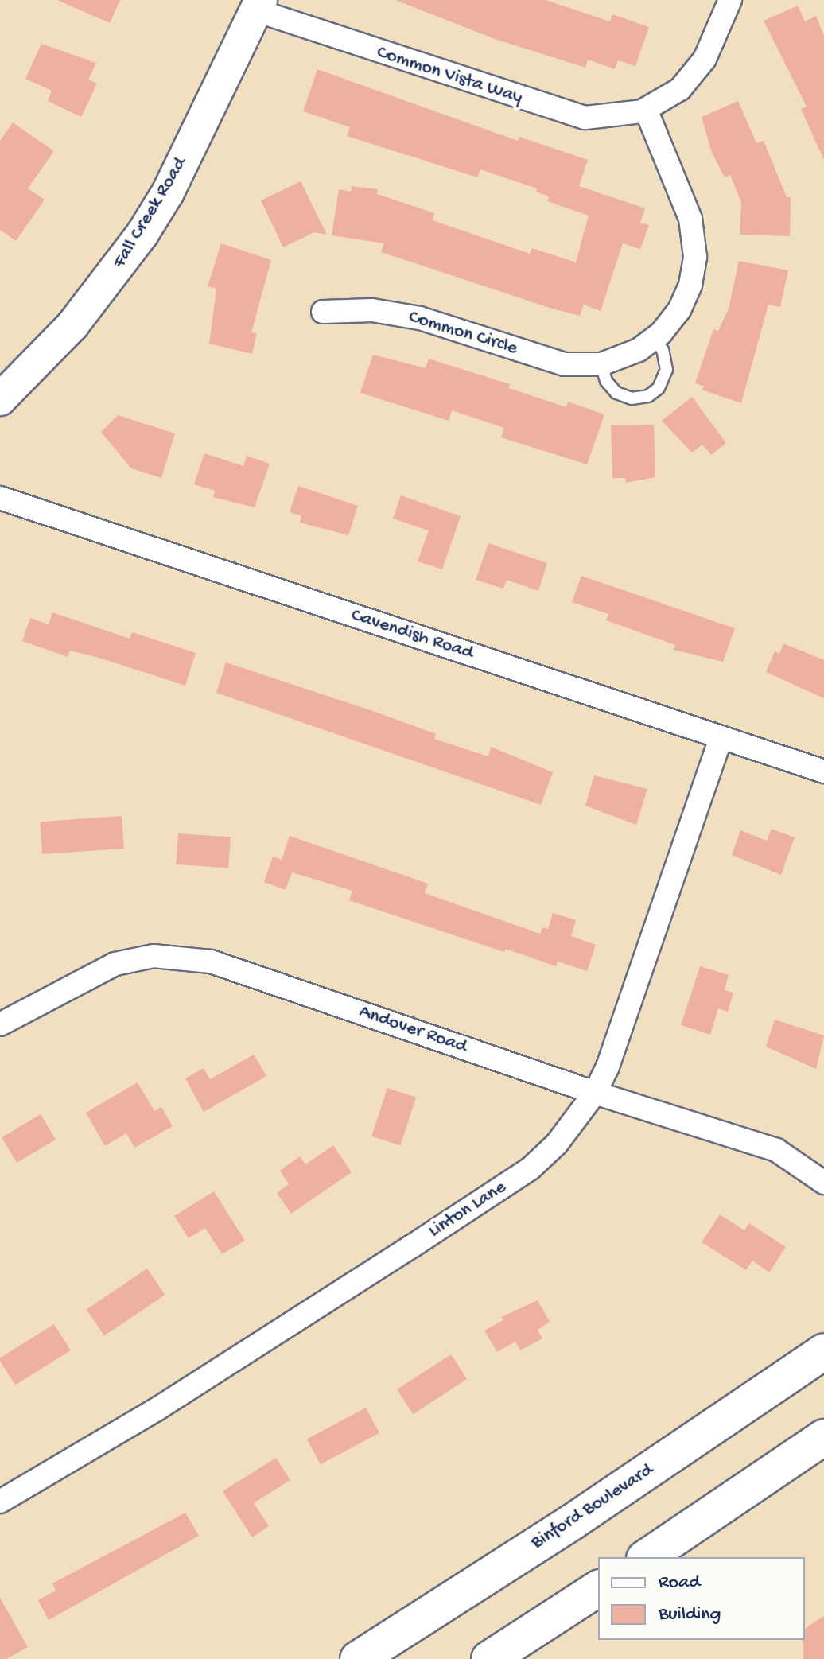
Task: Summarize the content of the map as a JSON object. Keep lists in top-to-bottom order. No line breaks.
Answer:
{"streets":{"main road":["Fall Creek Road","Binford Boulevard"],"street":["Common Vista Way","Common Circle","Cavendish Road","Andover Road","Linton Lane"]},"crossings":[["Common Vista Way","Fall Creek Road"],["Common Vista Way","Common Circle"],["Cavendish Road","Linton Lane"],["Andover Road","Linton Lane"]],"legend":["Road","Building"]}
